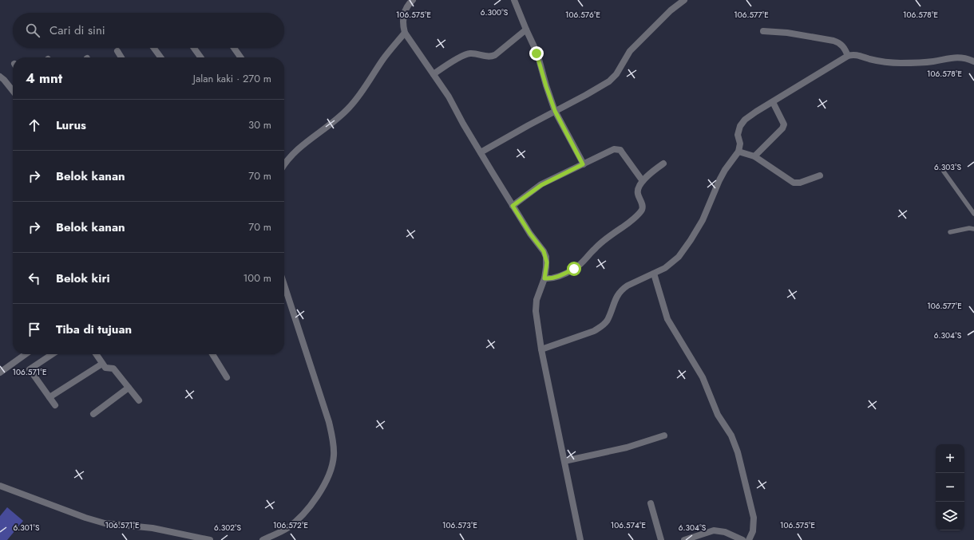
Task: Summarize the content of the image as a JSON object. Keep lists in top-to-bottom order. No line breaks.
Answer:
{"page":{"search":"Cari di sini","heading":["4 mnt","Jalan kaki · 270 m"],"list":[["Lurus","30 m"],["Belok kanan","70 m"],["Belok kanan","70 m"],["Belok kiri","100 m"],"Tiba di tujuan"],"map_buttons":["+","−"]},"coordinates":["6.300°S","106.575°E","106.576°E","106.577°E","106.578°E","6.303°S","6.304°S","106.571°E","106.572°E","106.573°E","106.574°E","6.301°S","6.302°S"]}
